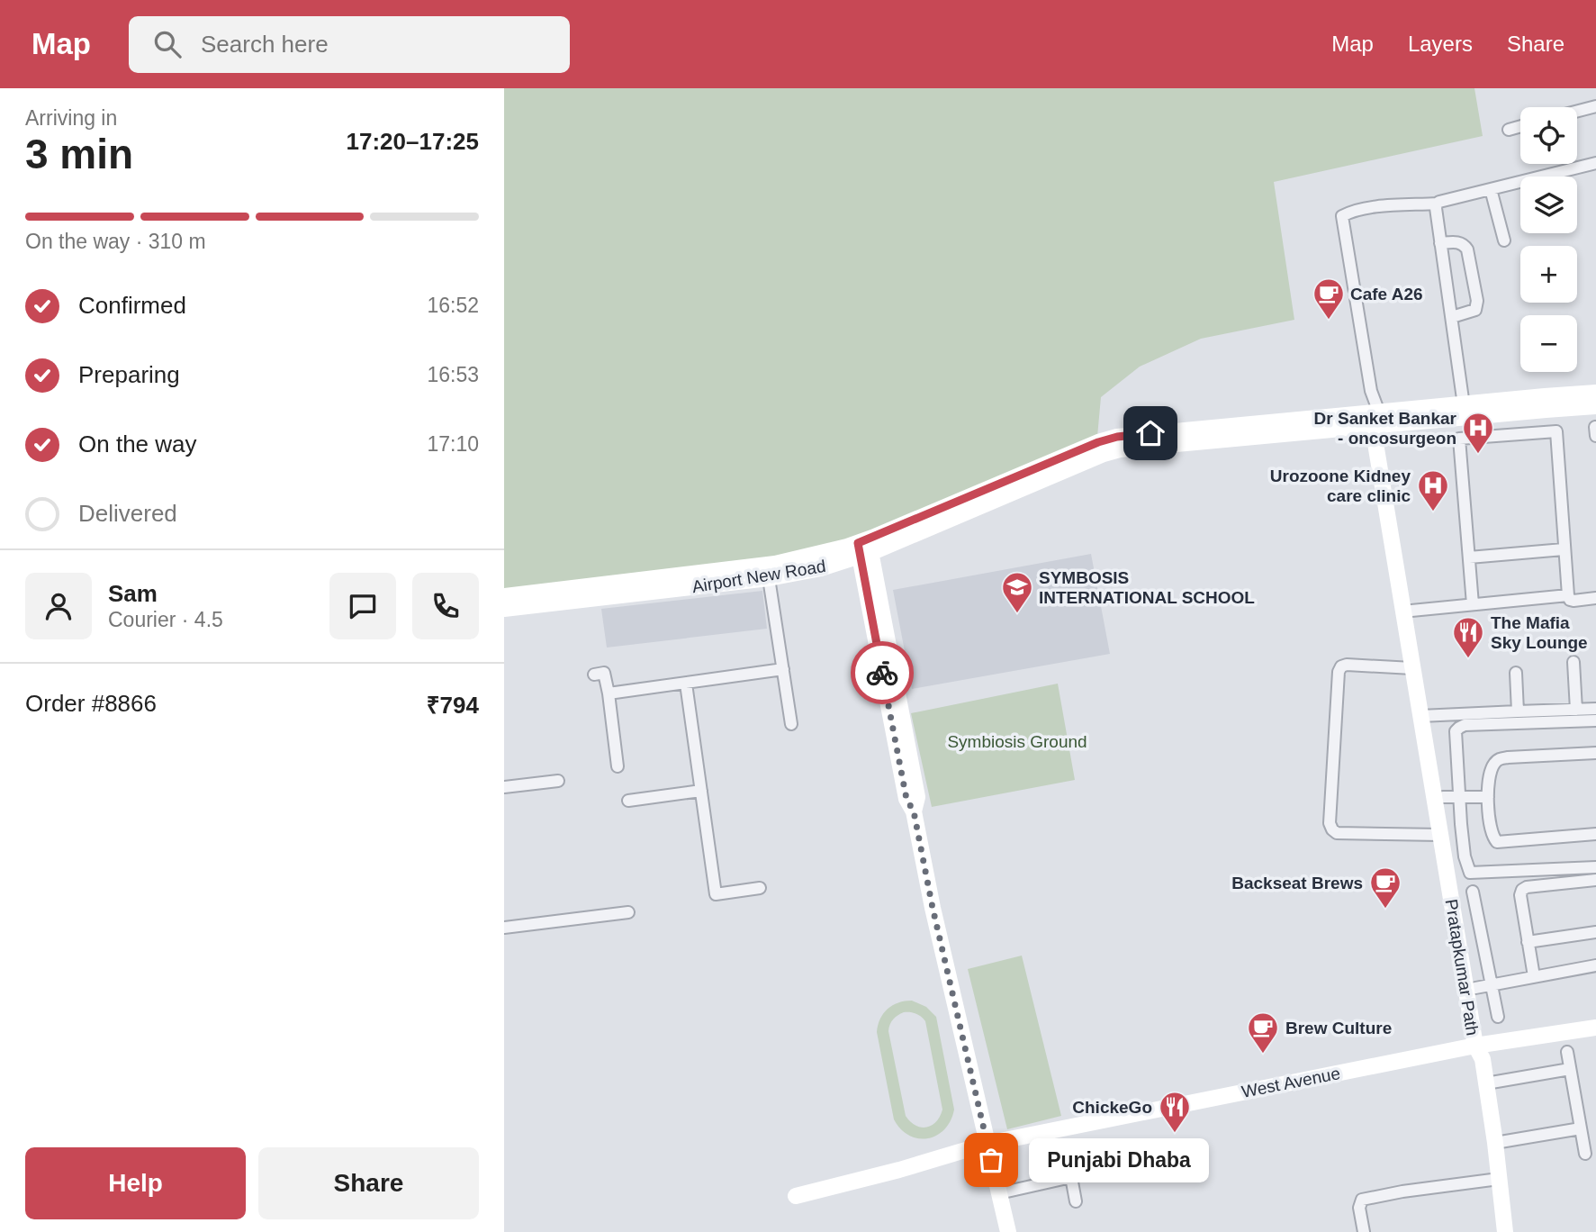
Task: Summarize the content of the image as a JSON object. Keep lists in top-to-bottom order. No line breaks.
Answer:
{"streets":{"street":["Airport New Road","Pratapkumar Path","West Avenue"]},"crossings":[["Airport New Road","Pratapkumar Path"],["Pratapkumar Path","West Avenue"]],"parks":["Symbiosis Ground"],"places":{"cafe":["Cafe A26","Backseat Brews","Brew Culture"],"hospital":["Dr Sanket Bankar - oncosurgeon","Urozoone Kidney care clinic"],"school or university":["SYMBOSIS INTERNATIONAL SCHOOL"],"restaurant":["The Mafia Sky Lounge","ChickeGo"],"other":["Punjabi Dhaba"]},"page":{"header":"Map","search":"Search here","nav":["Map","Layers","Share"],"heading":["3 min","Arriving in","17:20–17:25"],"panel":["Sam","Courier · 4.5","Order #8866","₹794"],"map_buttons":["+","−"],"bar":"On the way · 310 m","list":[["Confirmed","16:52"],["Preparing","16:53"],["On the way","17:10"],"Delivered"],"buttons":["Help","Share"],"bubble":"Punjabi Dhaba"}}
